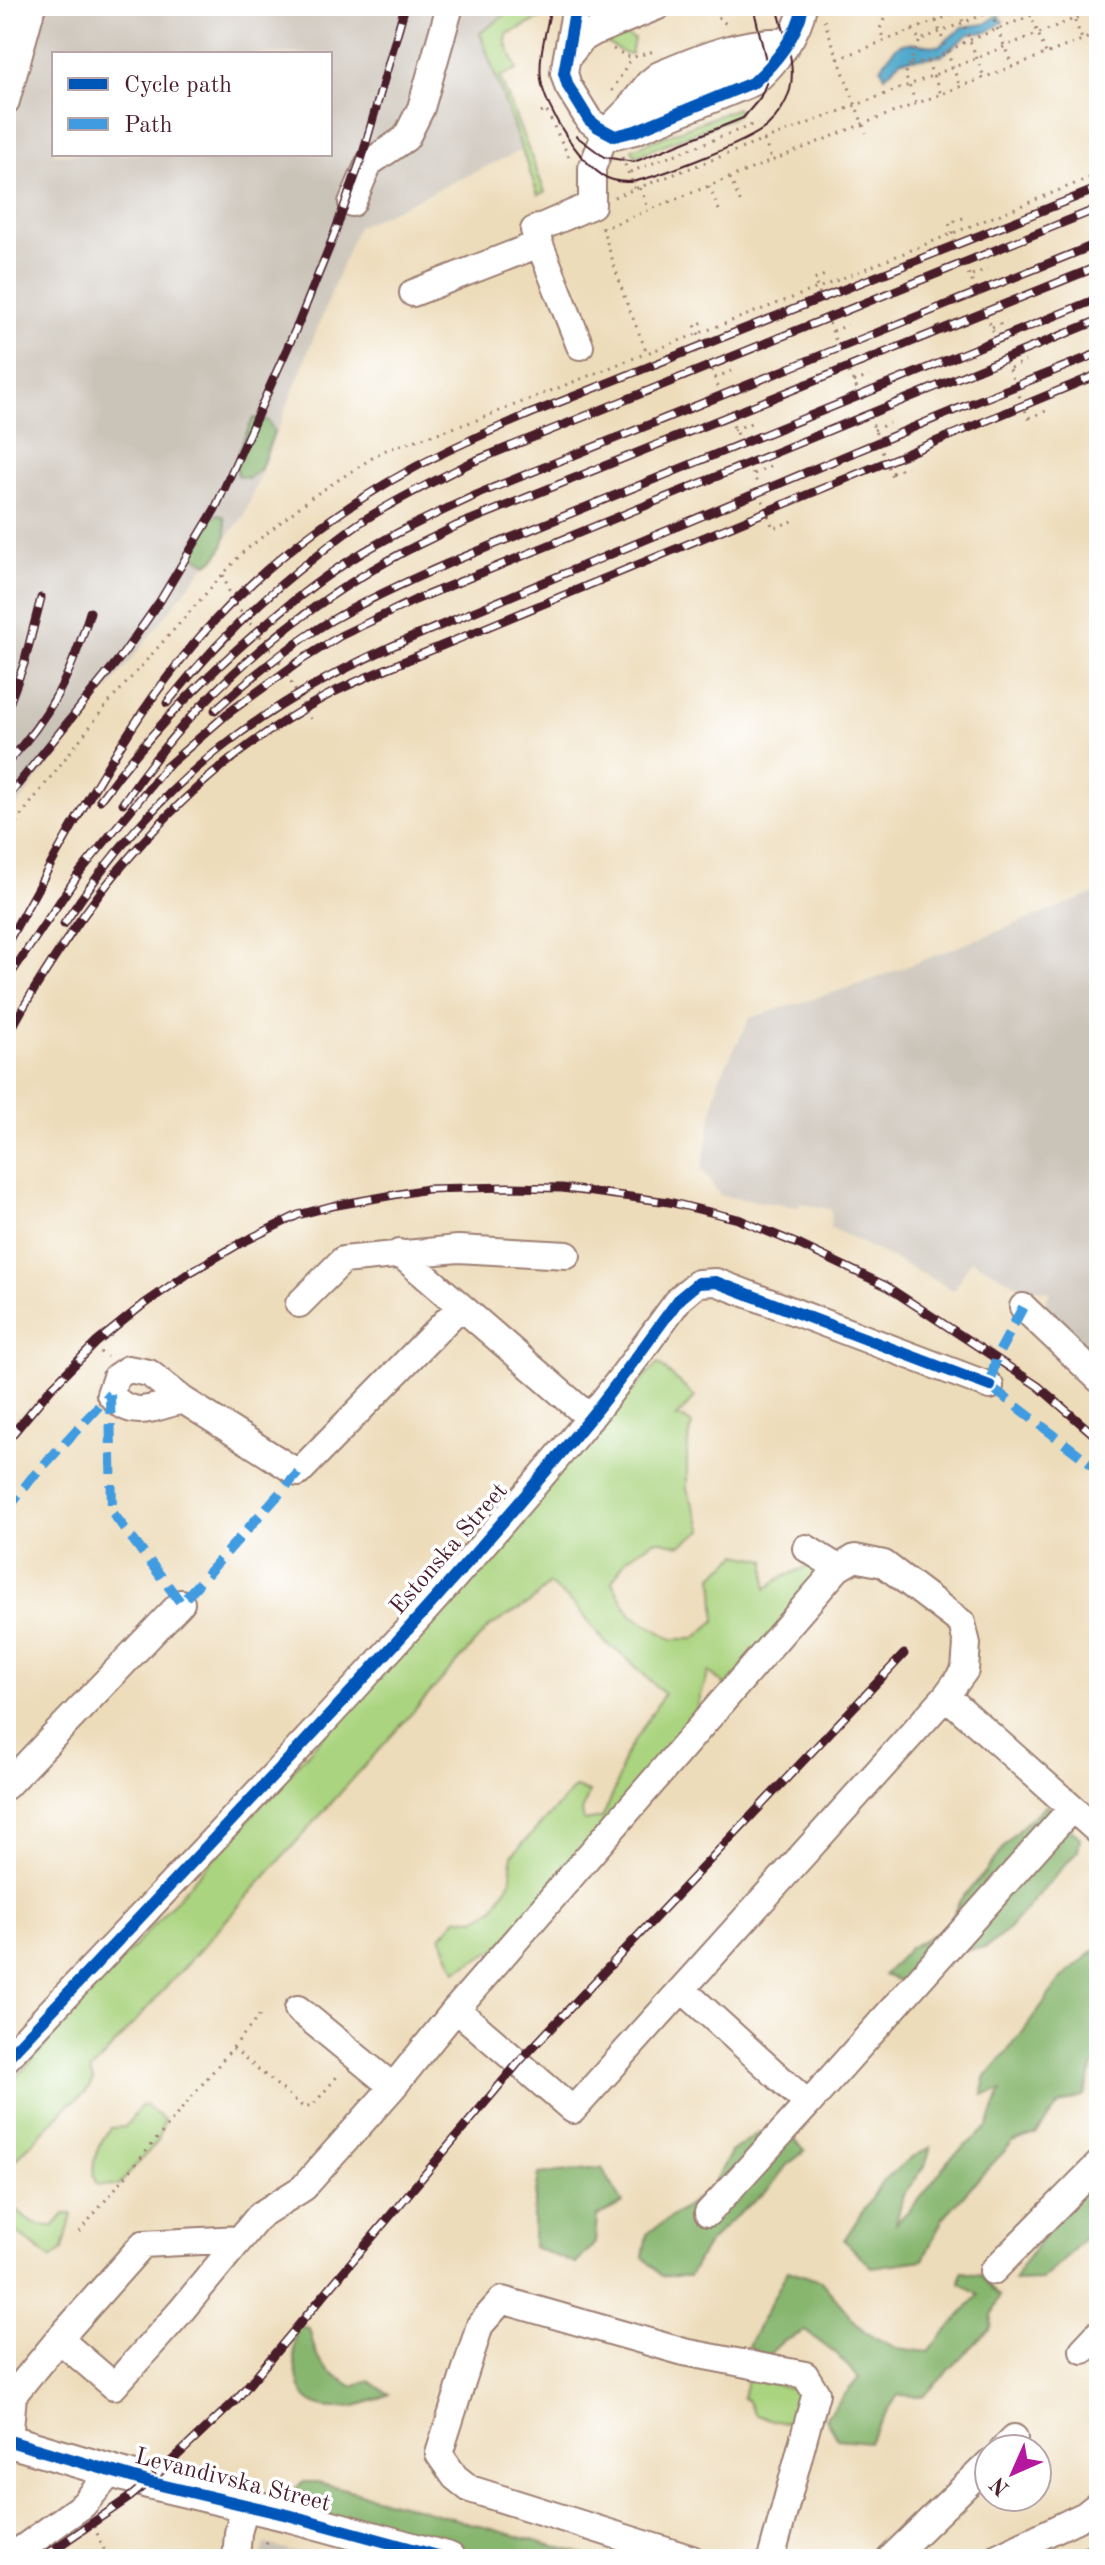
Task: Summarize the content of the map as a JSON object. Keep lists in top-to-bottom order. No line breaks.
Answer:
{"streets":{"main road":["Levandivska Street"],"street":["Estonska Street"]},"legend":["Cycle path","Path"],"north":"bottom left"}
